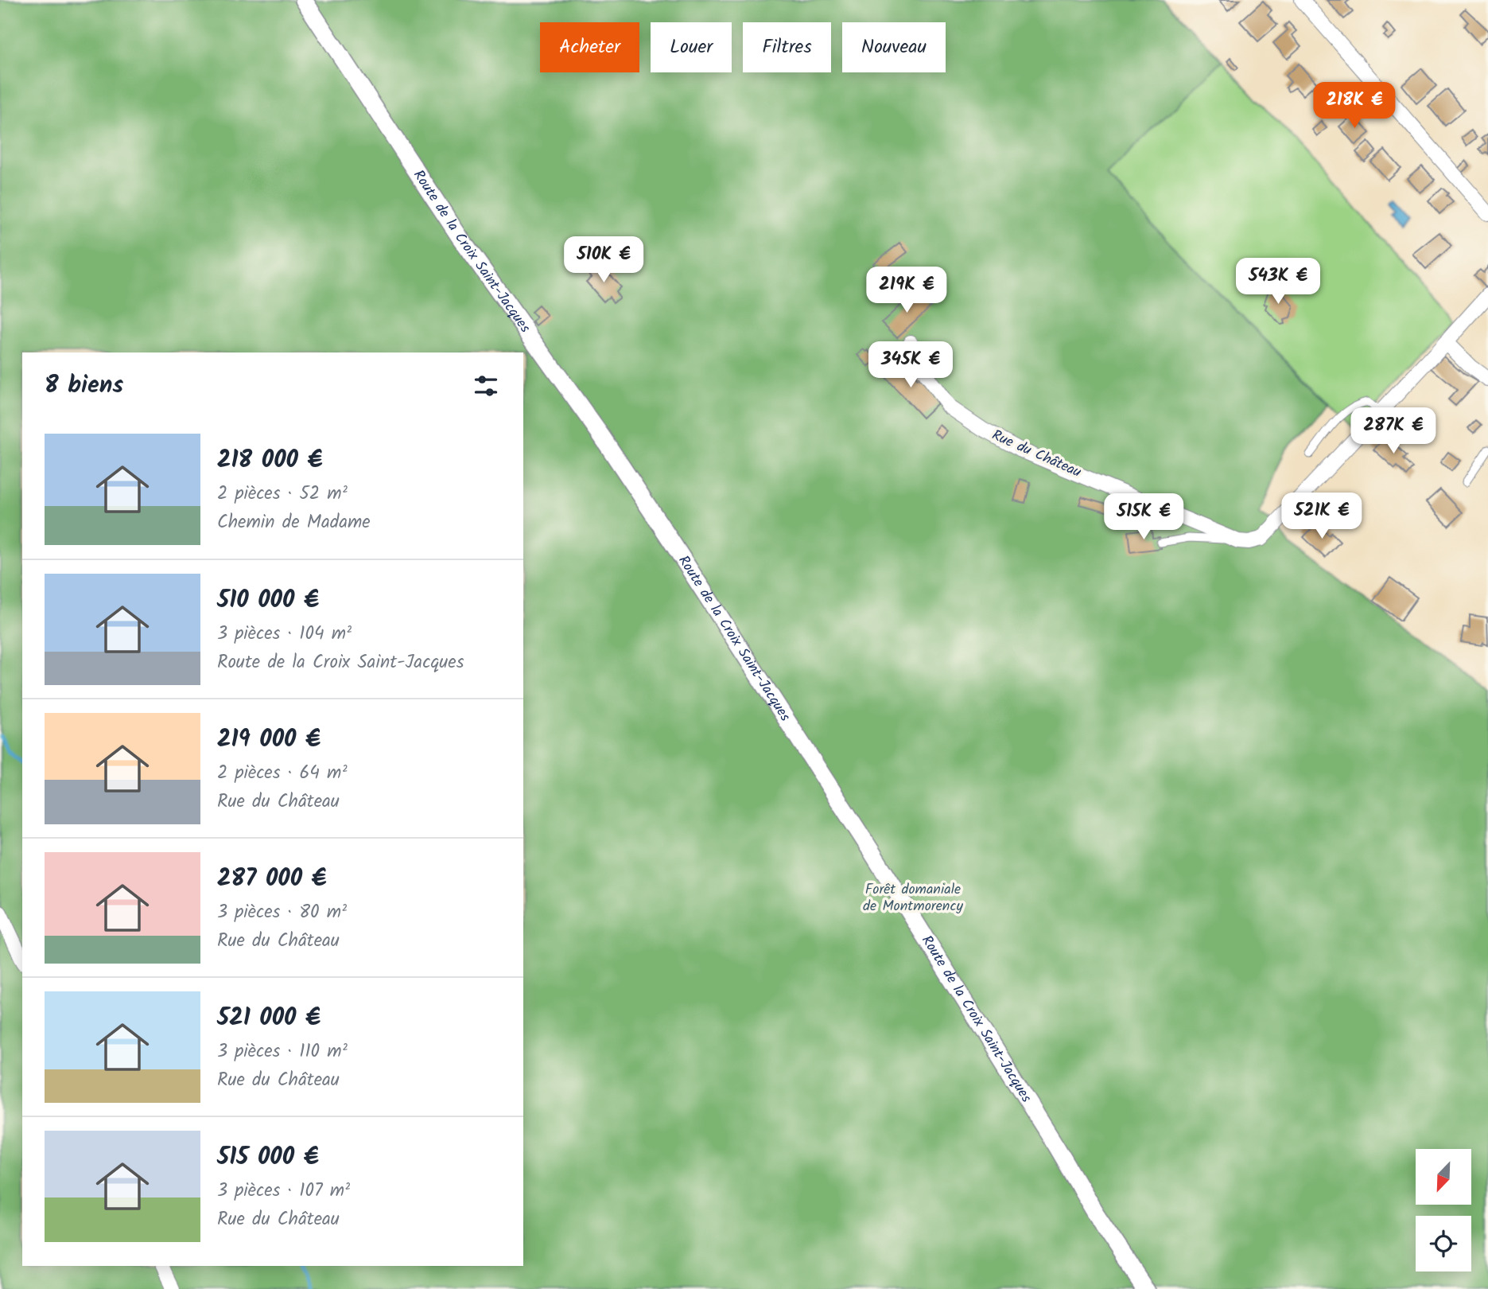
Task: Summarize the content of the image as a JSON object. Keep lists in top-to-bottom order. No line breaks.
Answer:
{"streets":{"street":["Route de la Croix Saint-Jacques","Rue du Château"]},"parks":["Forêt domaniale de Montmorency"],"north":"bottom left","page":{"chip":["Acheter","Louer","Filtres","Nouveau"],"price":["218K €","510K €","543K €","219K €","345K €","287K €","521K €","515K €"],"heading":"8 biens","list":[{"name":"218 000 €","note":"2 pièces · 52 m² · Chemin de Madame"},{"name":"510 000 €","note":"3 pièces · 104 m² · Route de la Croix Saint-Jacques"},{"name":"219 000 €","note":"2 pièces · 64 m² · Rue du Château"},{"name":"287 000 €","note":"3 pièces · 80 m² · Rue du Château"},{"name":"521 000 €","note":"3 pièces · 110 m² · Rue du Château"},{"name":"515 000 €","note":"3 pièces · 107 m² · Rue du Château"}]}}
